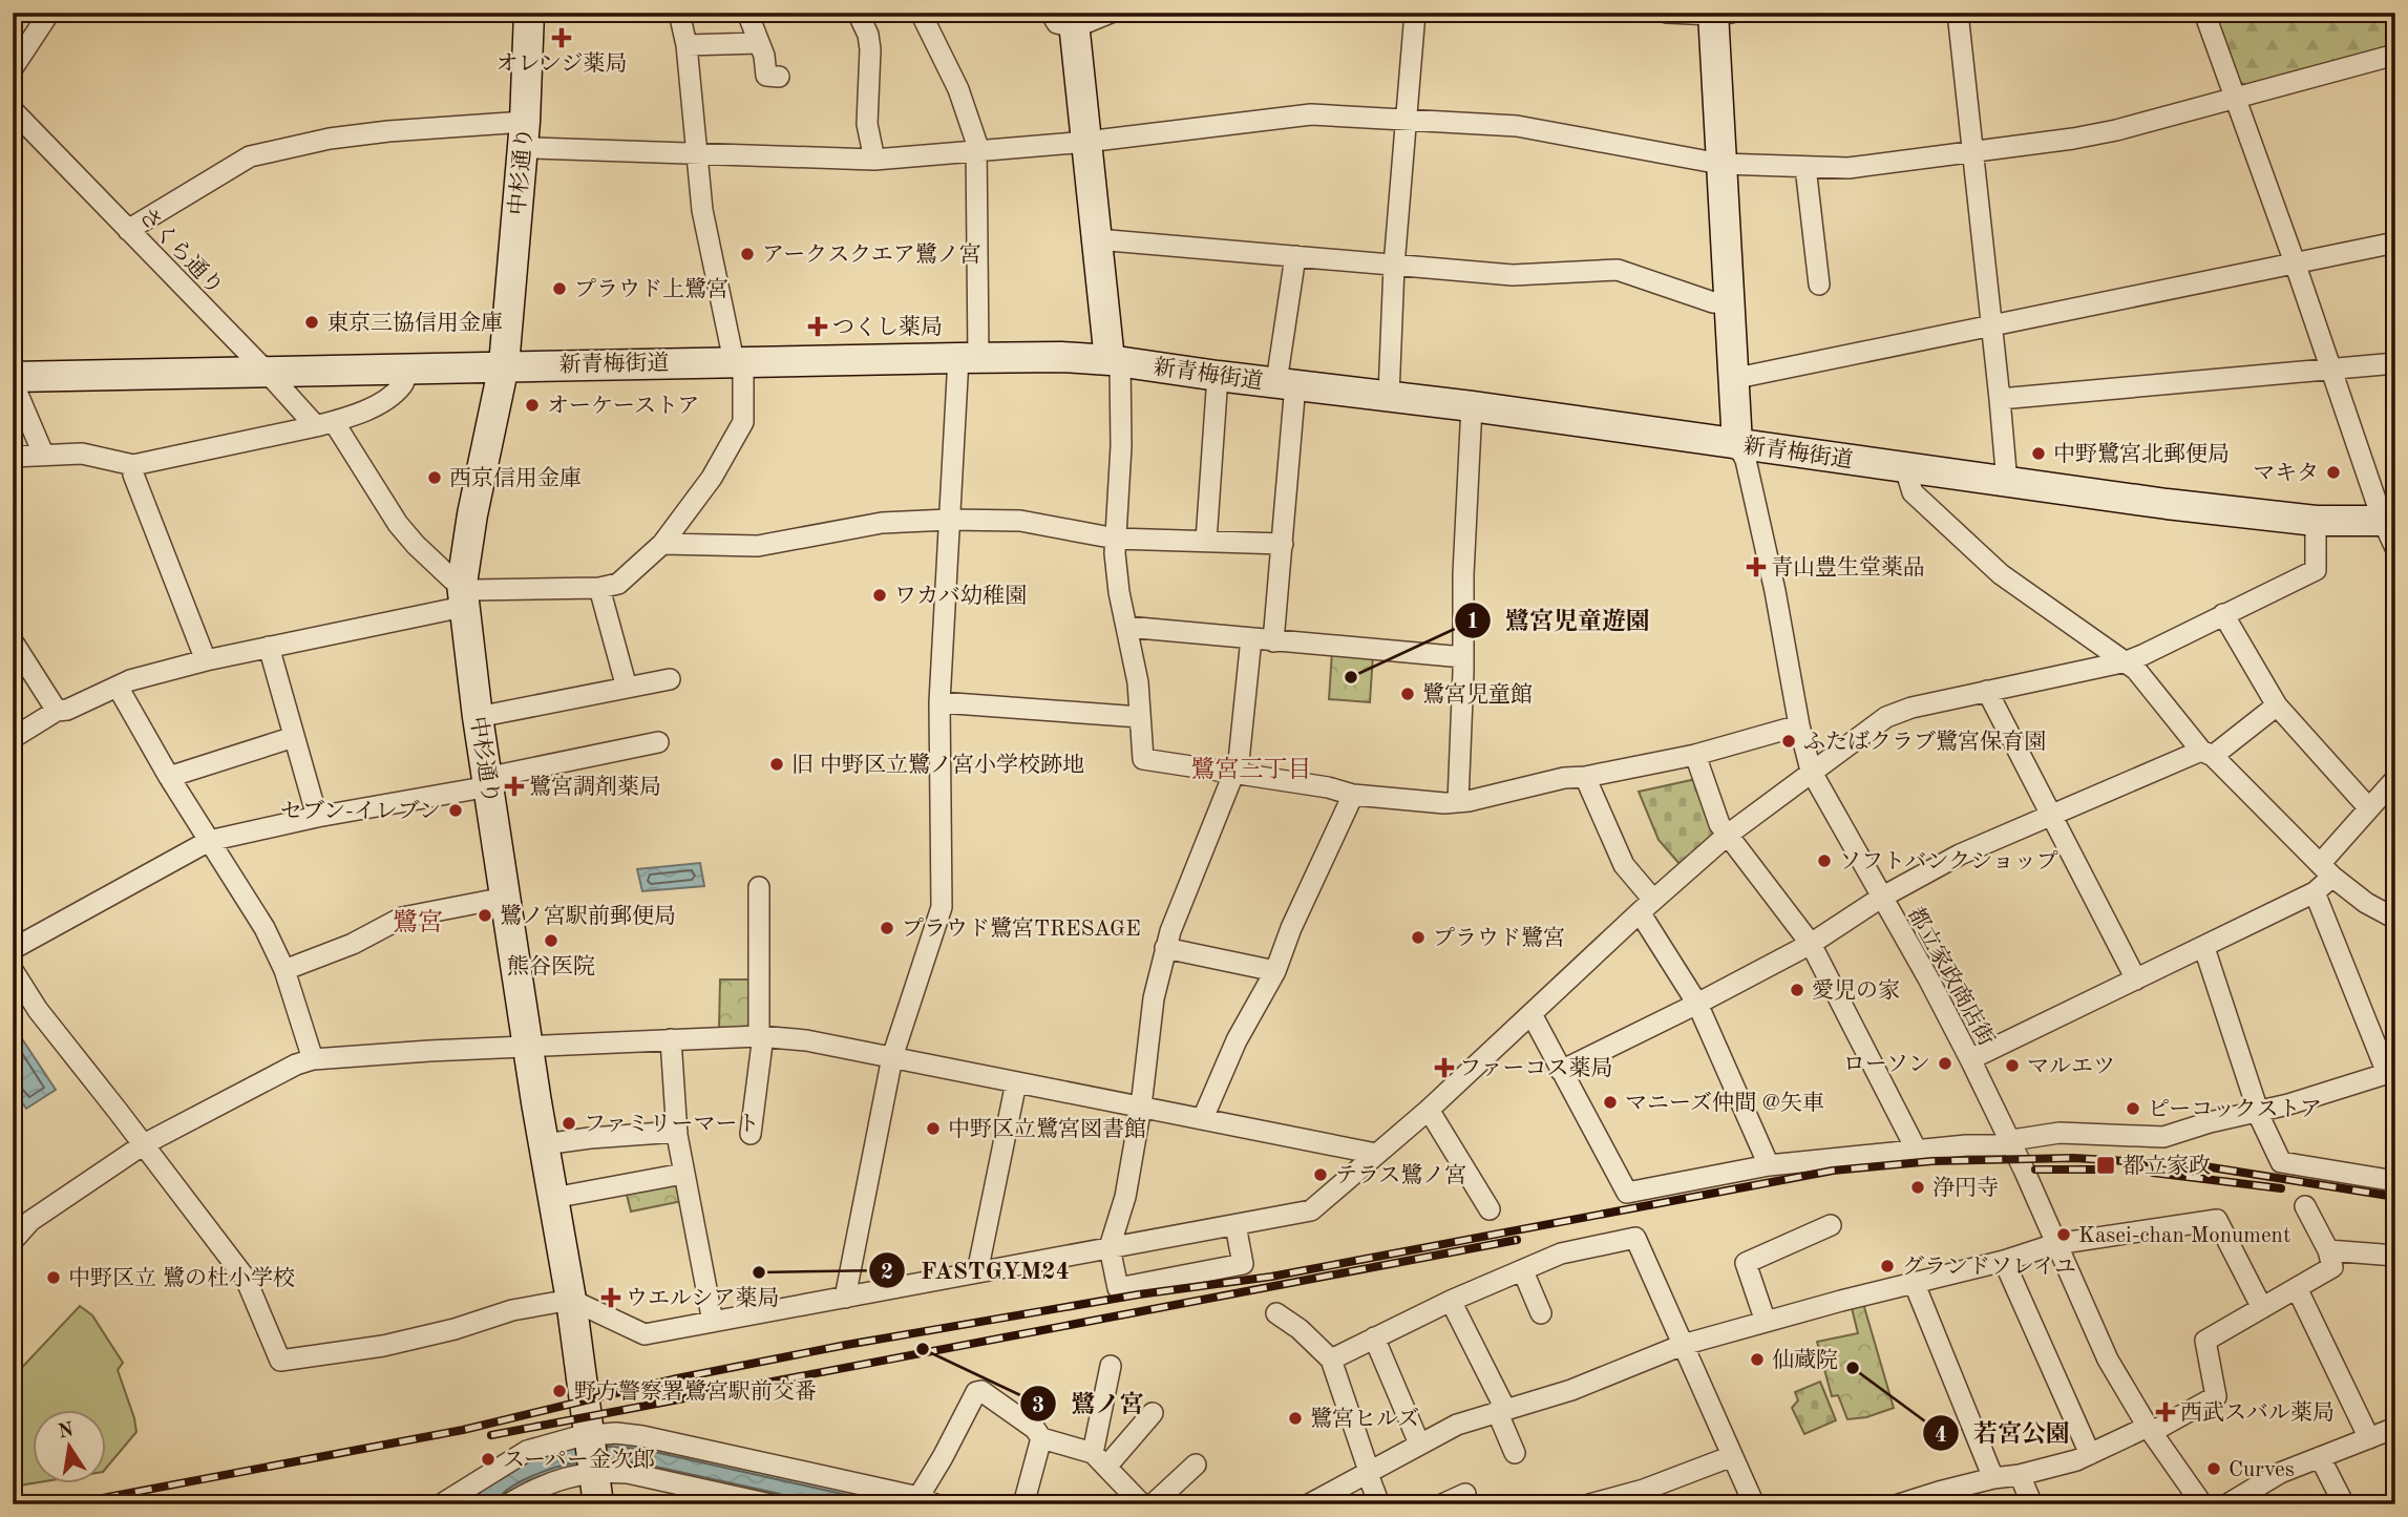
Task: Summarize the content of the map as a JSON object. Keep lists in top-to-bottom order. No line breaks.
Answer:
{"streets":{"main road":["中杉通り","新青梅街道"],"street":["さくら通り","都立家政商店街"]},"crossings":[["中杉通り","さくら通り"],["中杉通り","新青梅街道"],["さくら通り","新青梅街道"],["新青梅街道","都立家政商店街"]],"districts":["鷺宮三丁目","鷺宮"],"places":{"health":["オレンジ薬局","つくし薬局","青山豊生堂薬品","鷺宮調剤薬局","ファーコス薬局","ウエルシア薬局","西武スバル薬局"],"other":["アークスクエア鷺ノ宮","プラウド上鷺宮","東京三協信用金庫","オーケーストア","中野鷺宮北郵便局","マキタ","西京信用金庫","ワカバ幼稚園","鷺宮児童遊園","鷺宮児童館","ふたばクラブ鷺宮保育園","旧 中野区立鷺ノ宮小学校跡地","セブン-イレブン","ソフトバンクショップ","鷺ノ宮駅前郵便局","プラウド鷺宮TRESAGE","プラウド鷺宮","熊谷医院","愛児の家","ローソン","マルエツ","マニーズ仲間 @矢車","ピーコックストア","ファミリーマート","中野区立鷺宮図書館","テラス鷺ノ宮","浄円寺","Kasei-chan Monument","グランドソレイユ","FASTGYM24","中野区立 鷺の杜小学校","鷺ノ宮","仙蔵院","若宮公園","野方警察署鷺宮駅前交番","鷺宮ヒルズ","スーパー金次郎","Curves"],"transit":["都立家政"]},"north":"top"}
